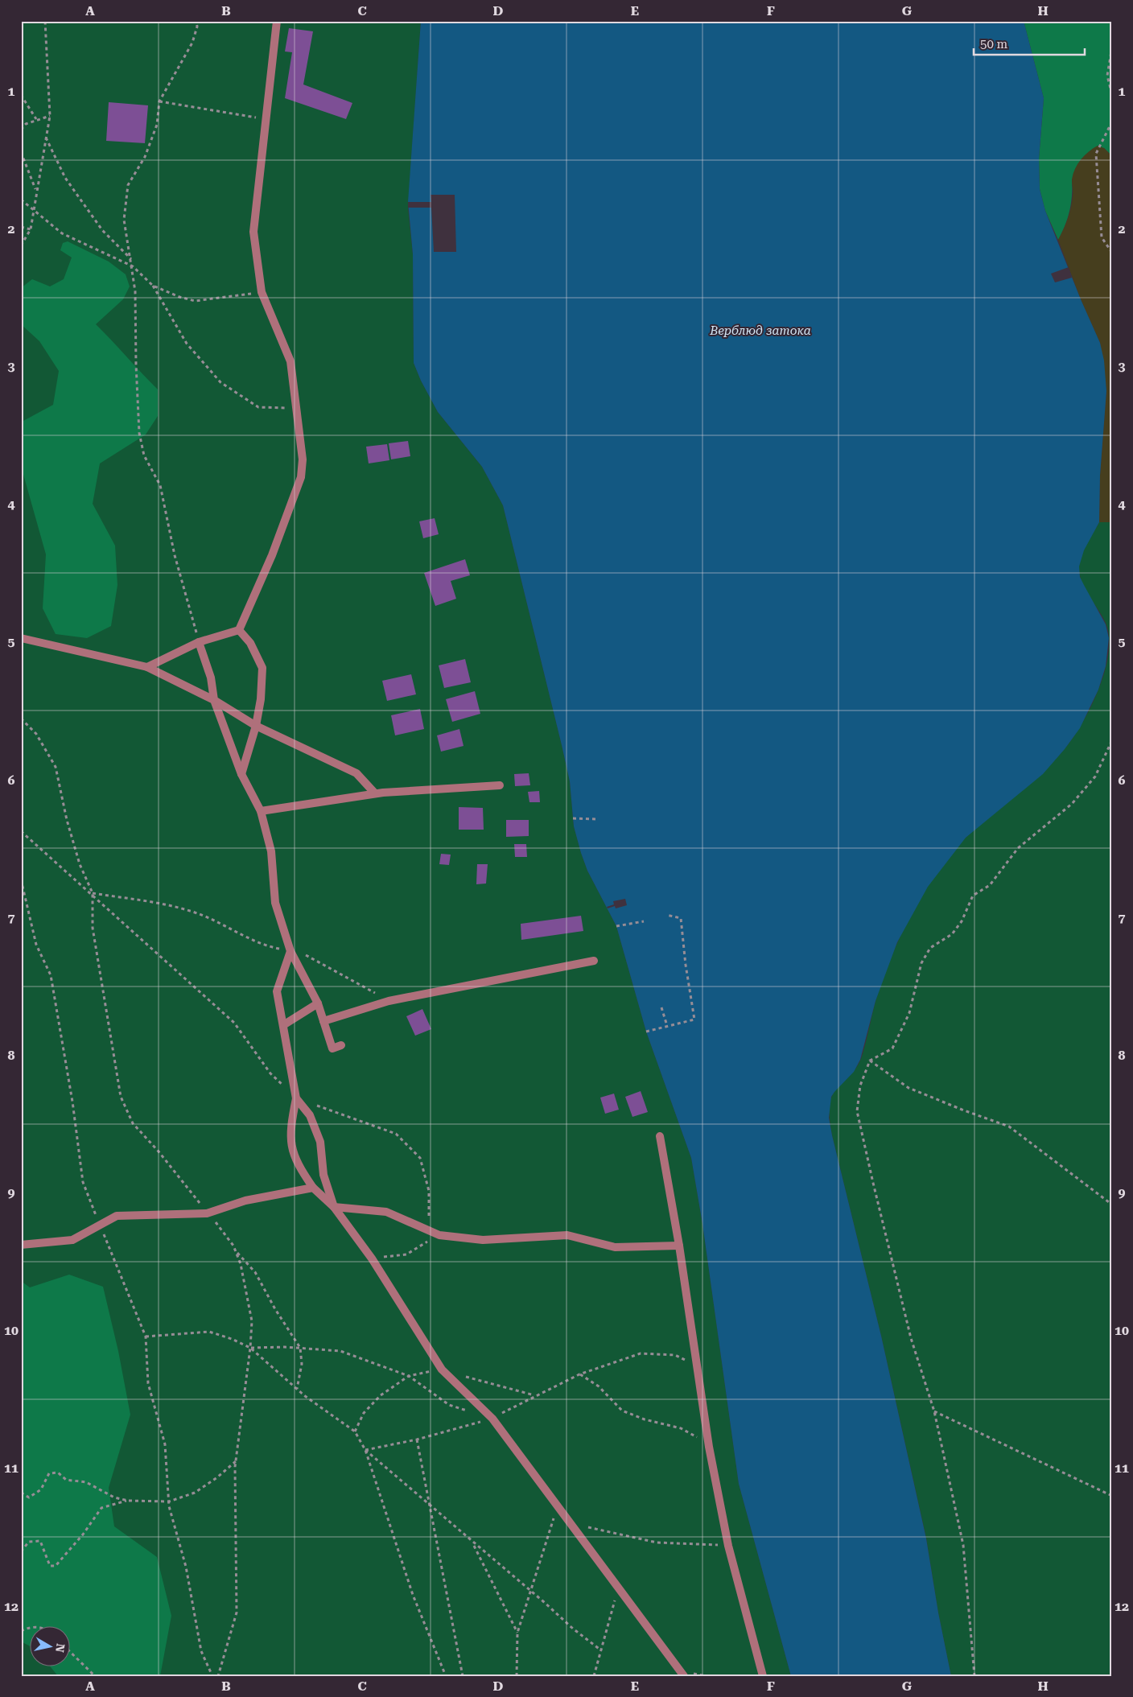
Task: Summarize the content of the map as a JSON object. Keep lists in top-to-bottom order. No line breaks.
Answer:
{"water":["Верблюд затока"],"scale_bar":"50 m","north":"right","grid":{"columns":["A","B","C","D","E","F","G","H"],"rows":["1","2","3","4","5","6","7","8","9","10","11","12"]}}
